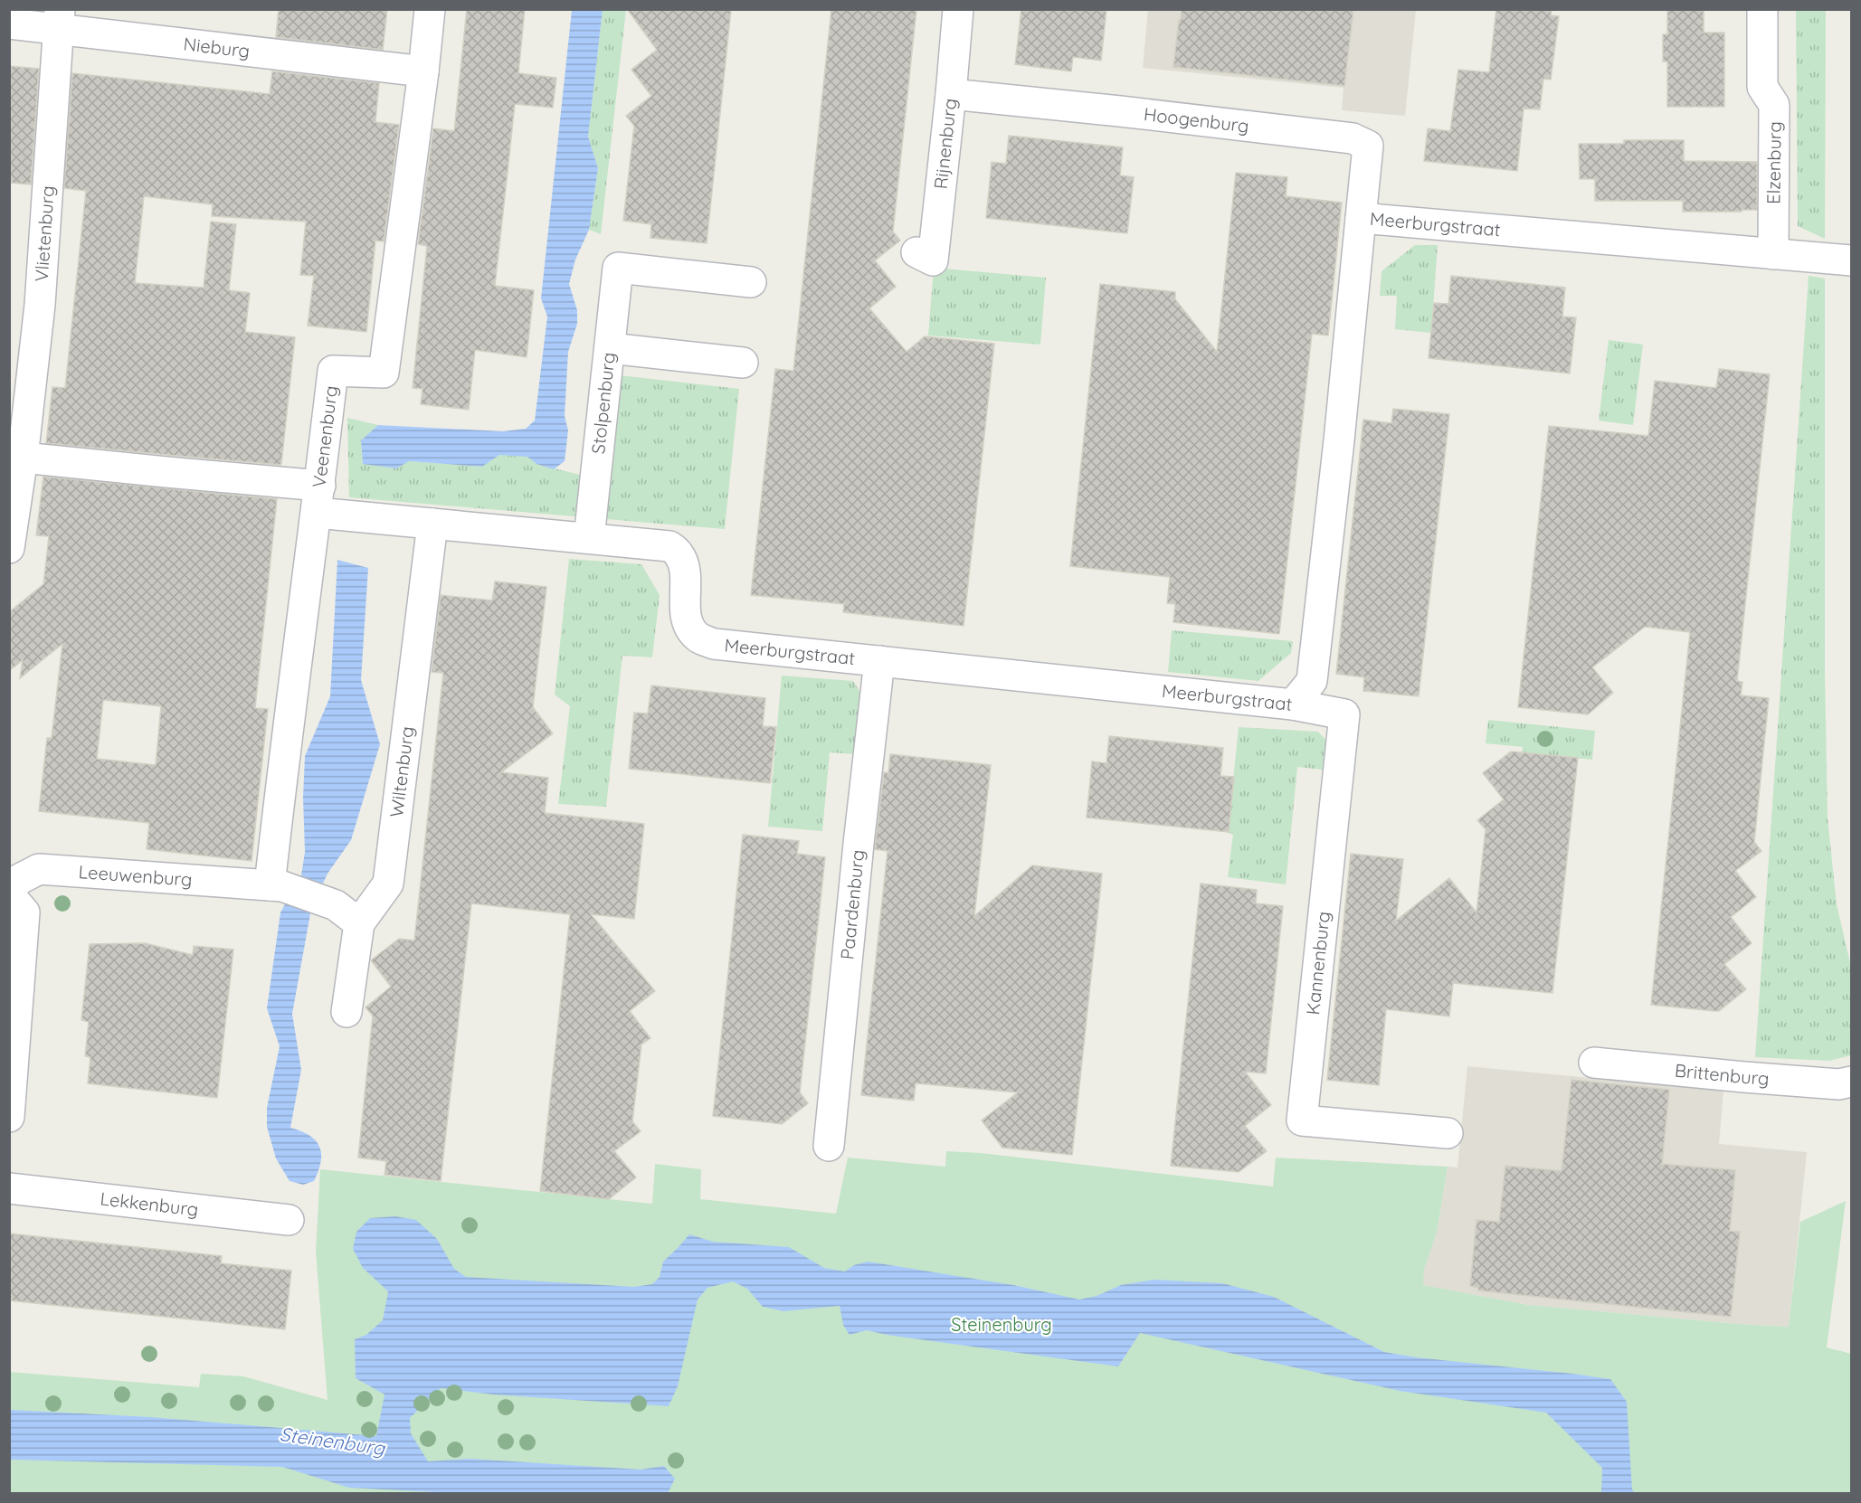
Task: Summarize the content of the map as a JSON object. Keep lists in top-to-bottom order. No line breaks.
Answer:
{"streets":{"street":["Nieburg","Hoogenburg","Rijnenburg","Elzenburg","Meerburgstraat","Vlietenburg","Stolpenburg","Veenenburg","Wiltenburg","Leeuwenburg","Paardenburg","Kannenburg","Brittenburg","Lekkenburg"]},"crossings":[["Nieburg","Vlietenburg"],["Nieburg","Veenenburg"],["Hoogenburg","Rijnenburg"],["Hoogenburg","Meerburgstraat"],["Elzenburg","Meerburgstraat"],["Meerburgstraat","Stolpenburg"],["Meerburgstraat","Veenenburg"],["Meerburgstraat","Wiltenburg"],["Meerburgstraat","Paardenburg"],["Meerburgstraat","Kannenburg"],["Veenenburg","Leeuwenburg"],["Wiltenburg","Leeuwenburg"]],"water":["Steinenburg"],"parks":["Steinenburg"]}
